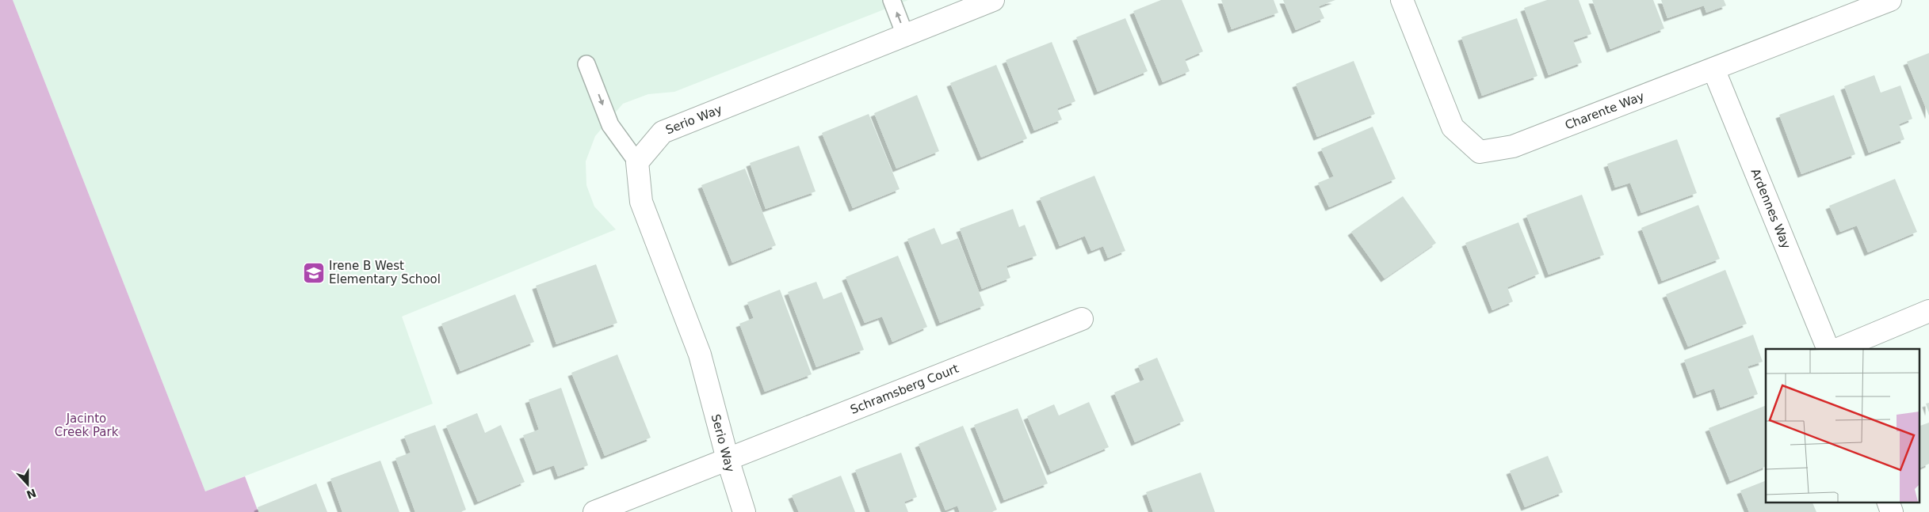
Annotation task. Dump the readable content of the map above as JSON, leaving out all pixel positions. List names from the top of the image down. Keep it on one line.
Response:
{"streets":{"street":["Charente Way","Serio Way","Ardennes Way","Schramsberg Court"]},"crossings":[["Charente Way","Ardennes Way"],["Serio Way","Schramsberg Court"]],"parks":["Jacinto Creek Park"],"places":{"school or university":["Irene B West Elementary School"]},"north":"bottom"}
